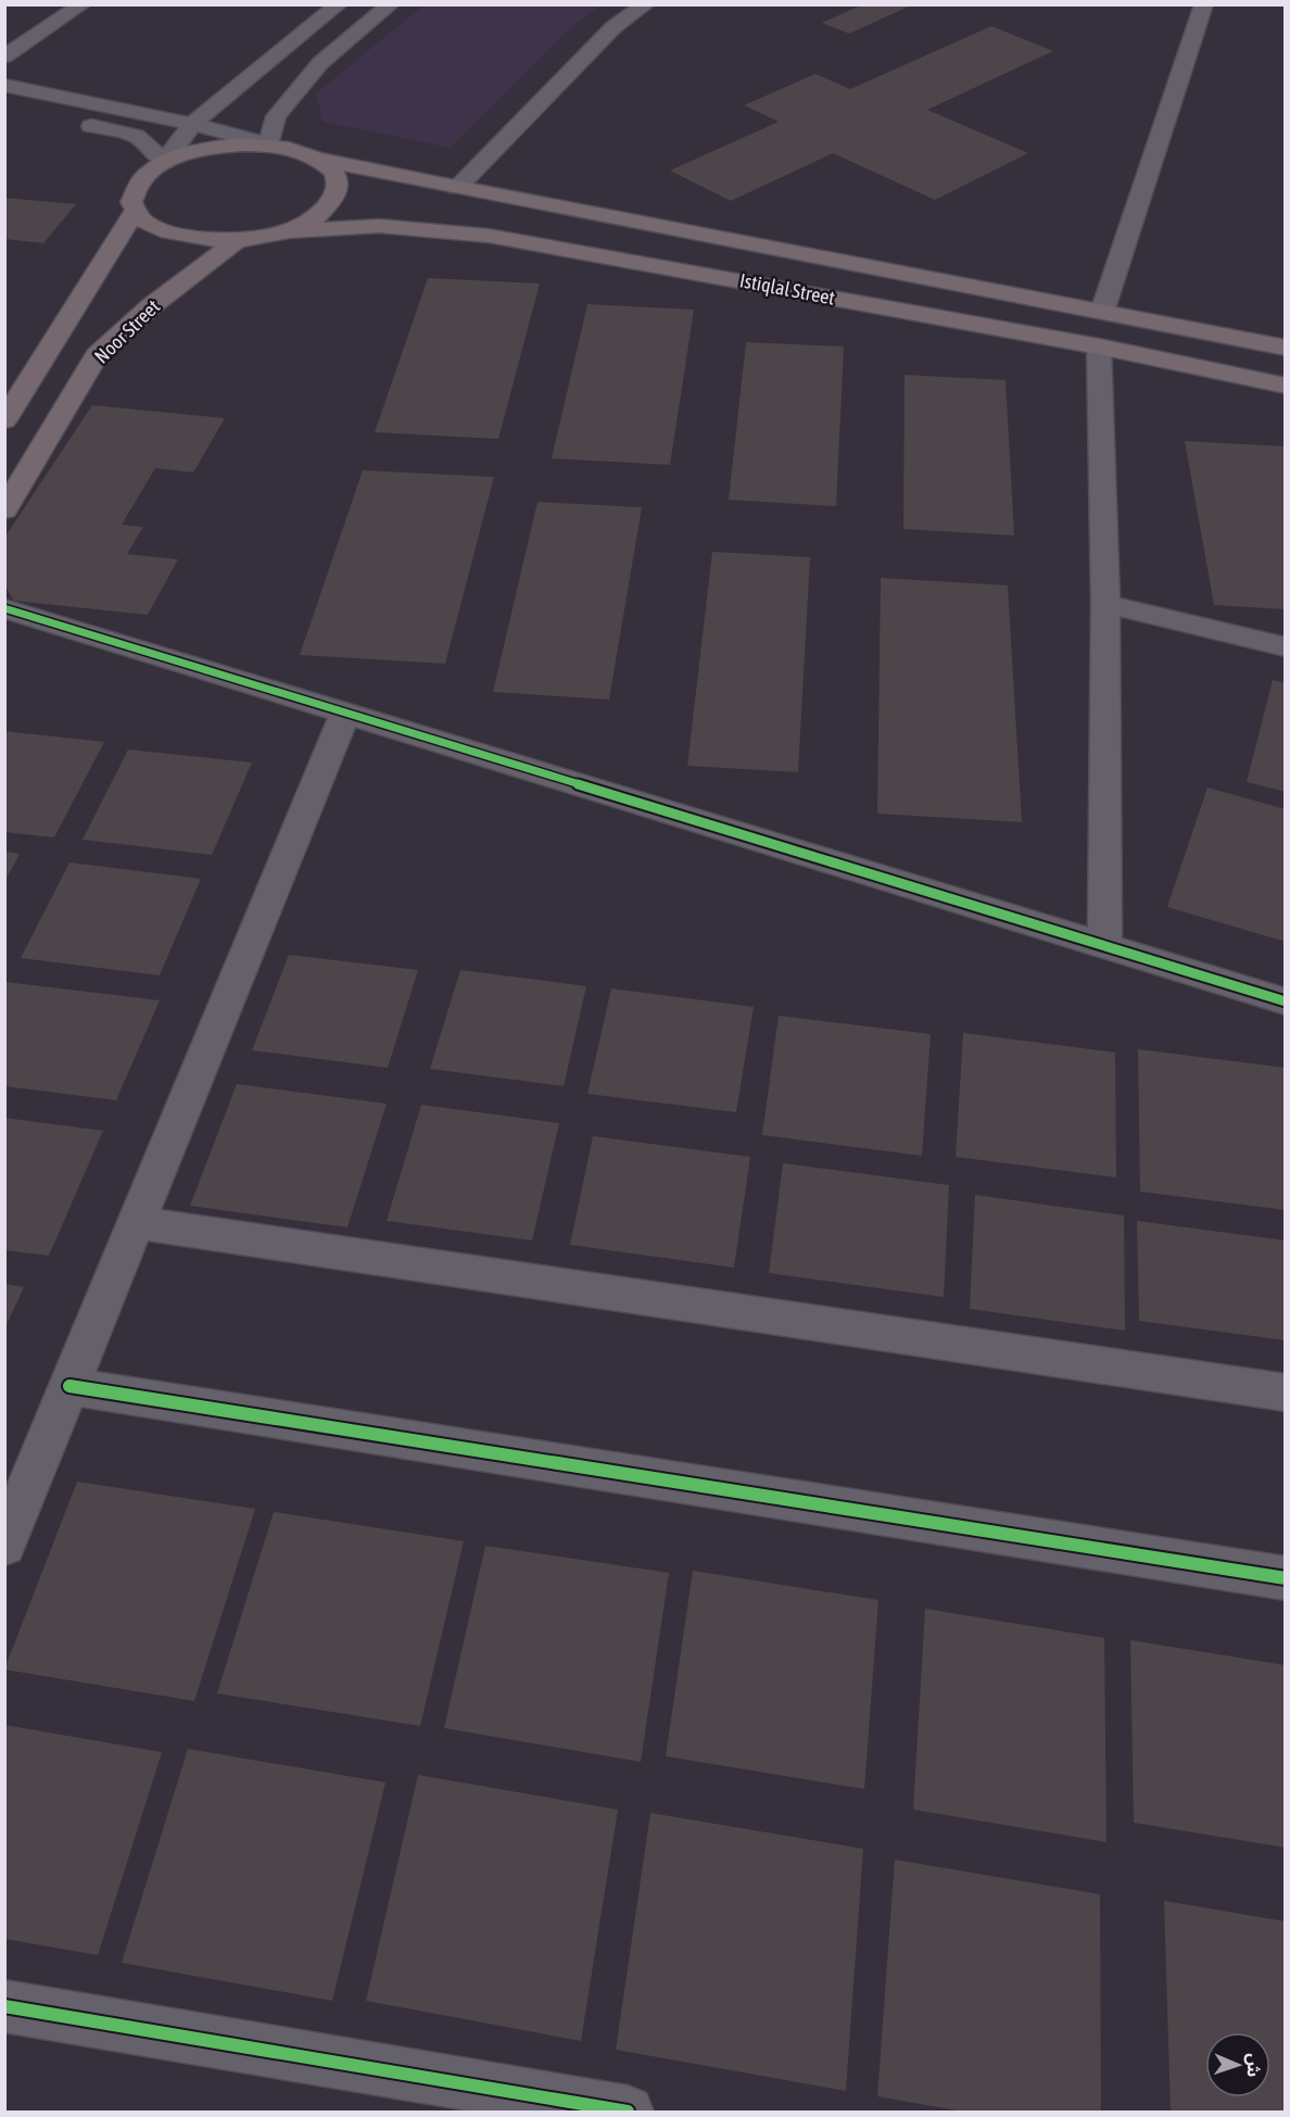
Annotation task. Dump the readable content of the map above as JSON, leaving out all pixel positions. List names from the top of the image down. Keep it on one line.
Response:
{"streets":{"main road":["Istiqlal Street","Noor Street"]},"north":"right"}
